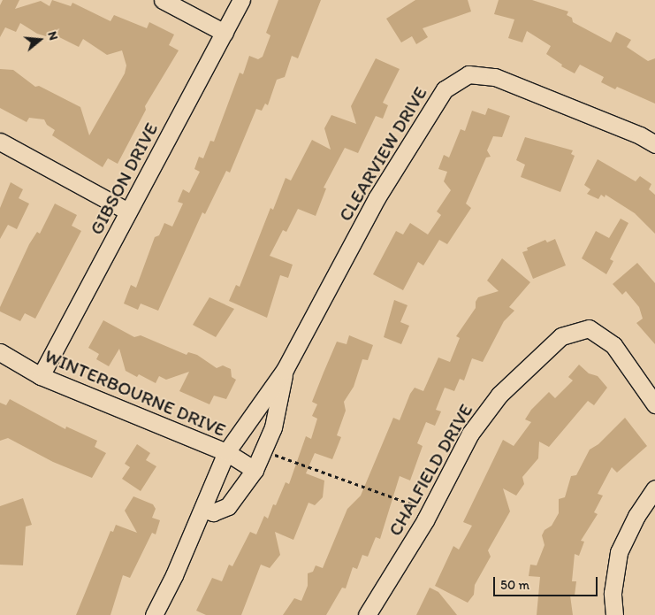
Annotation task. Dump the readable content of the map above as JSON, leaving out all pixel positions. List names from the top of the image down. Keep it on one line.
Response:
{"streets":{"street":["CLEARVIEW DRIVE","GIBSON DRIVE","WINTERBOURNE DRIVE","CHALFIELD DRIVE"]},"crossings":[["CLEARVIEW DRIVE","WINTERBOURNE DRIVE"],["GIBSON DRIVE","WINTERBOURNE DRIVE"]],"scale_bar":"50 m","north":"right"}
